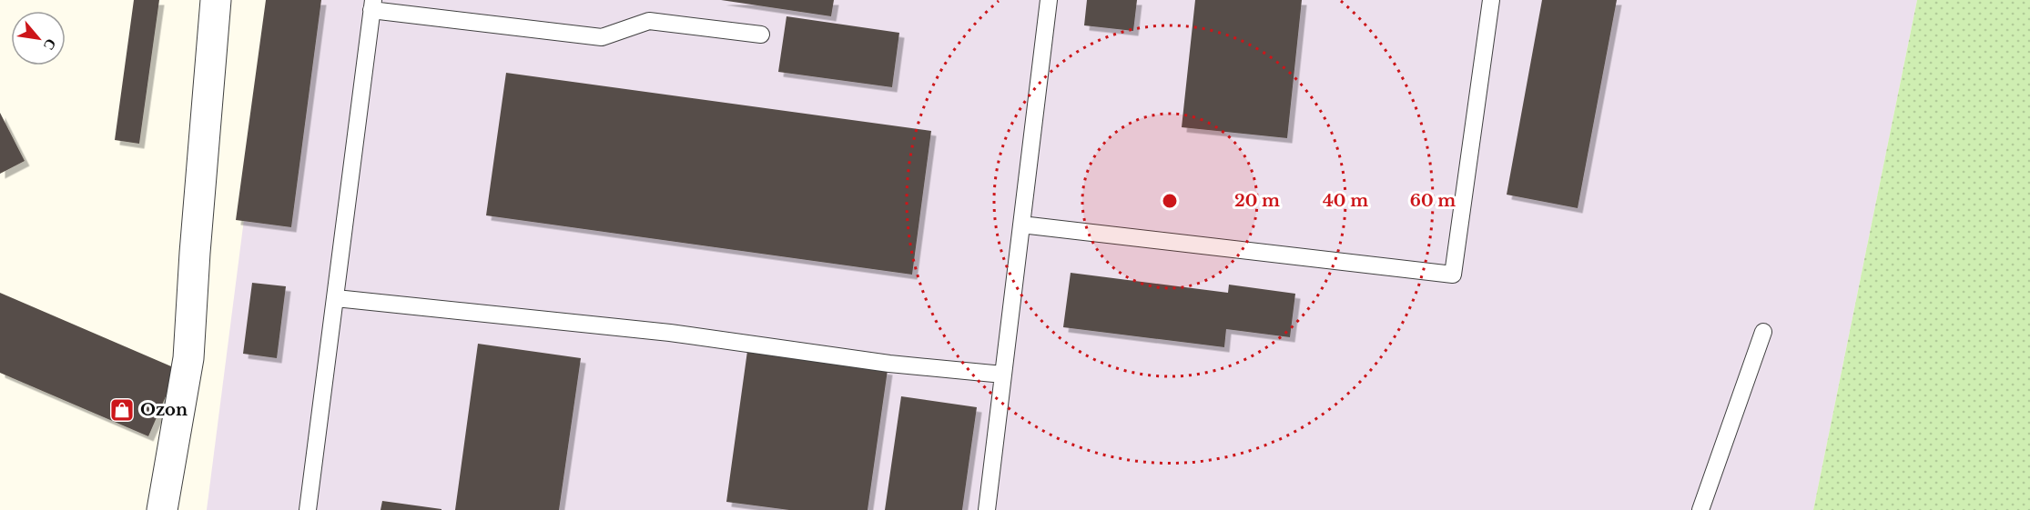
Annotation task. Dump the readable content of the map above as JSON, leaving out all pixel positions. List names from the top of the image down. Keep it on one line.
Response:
{"places":{"shop":["Ozon"]},"north":"bottom right","rings":["20 m","40 m","60 m"]}
